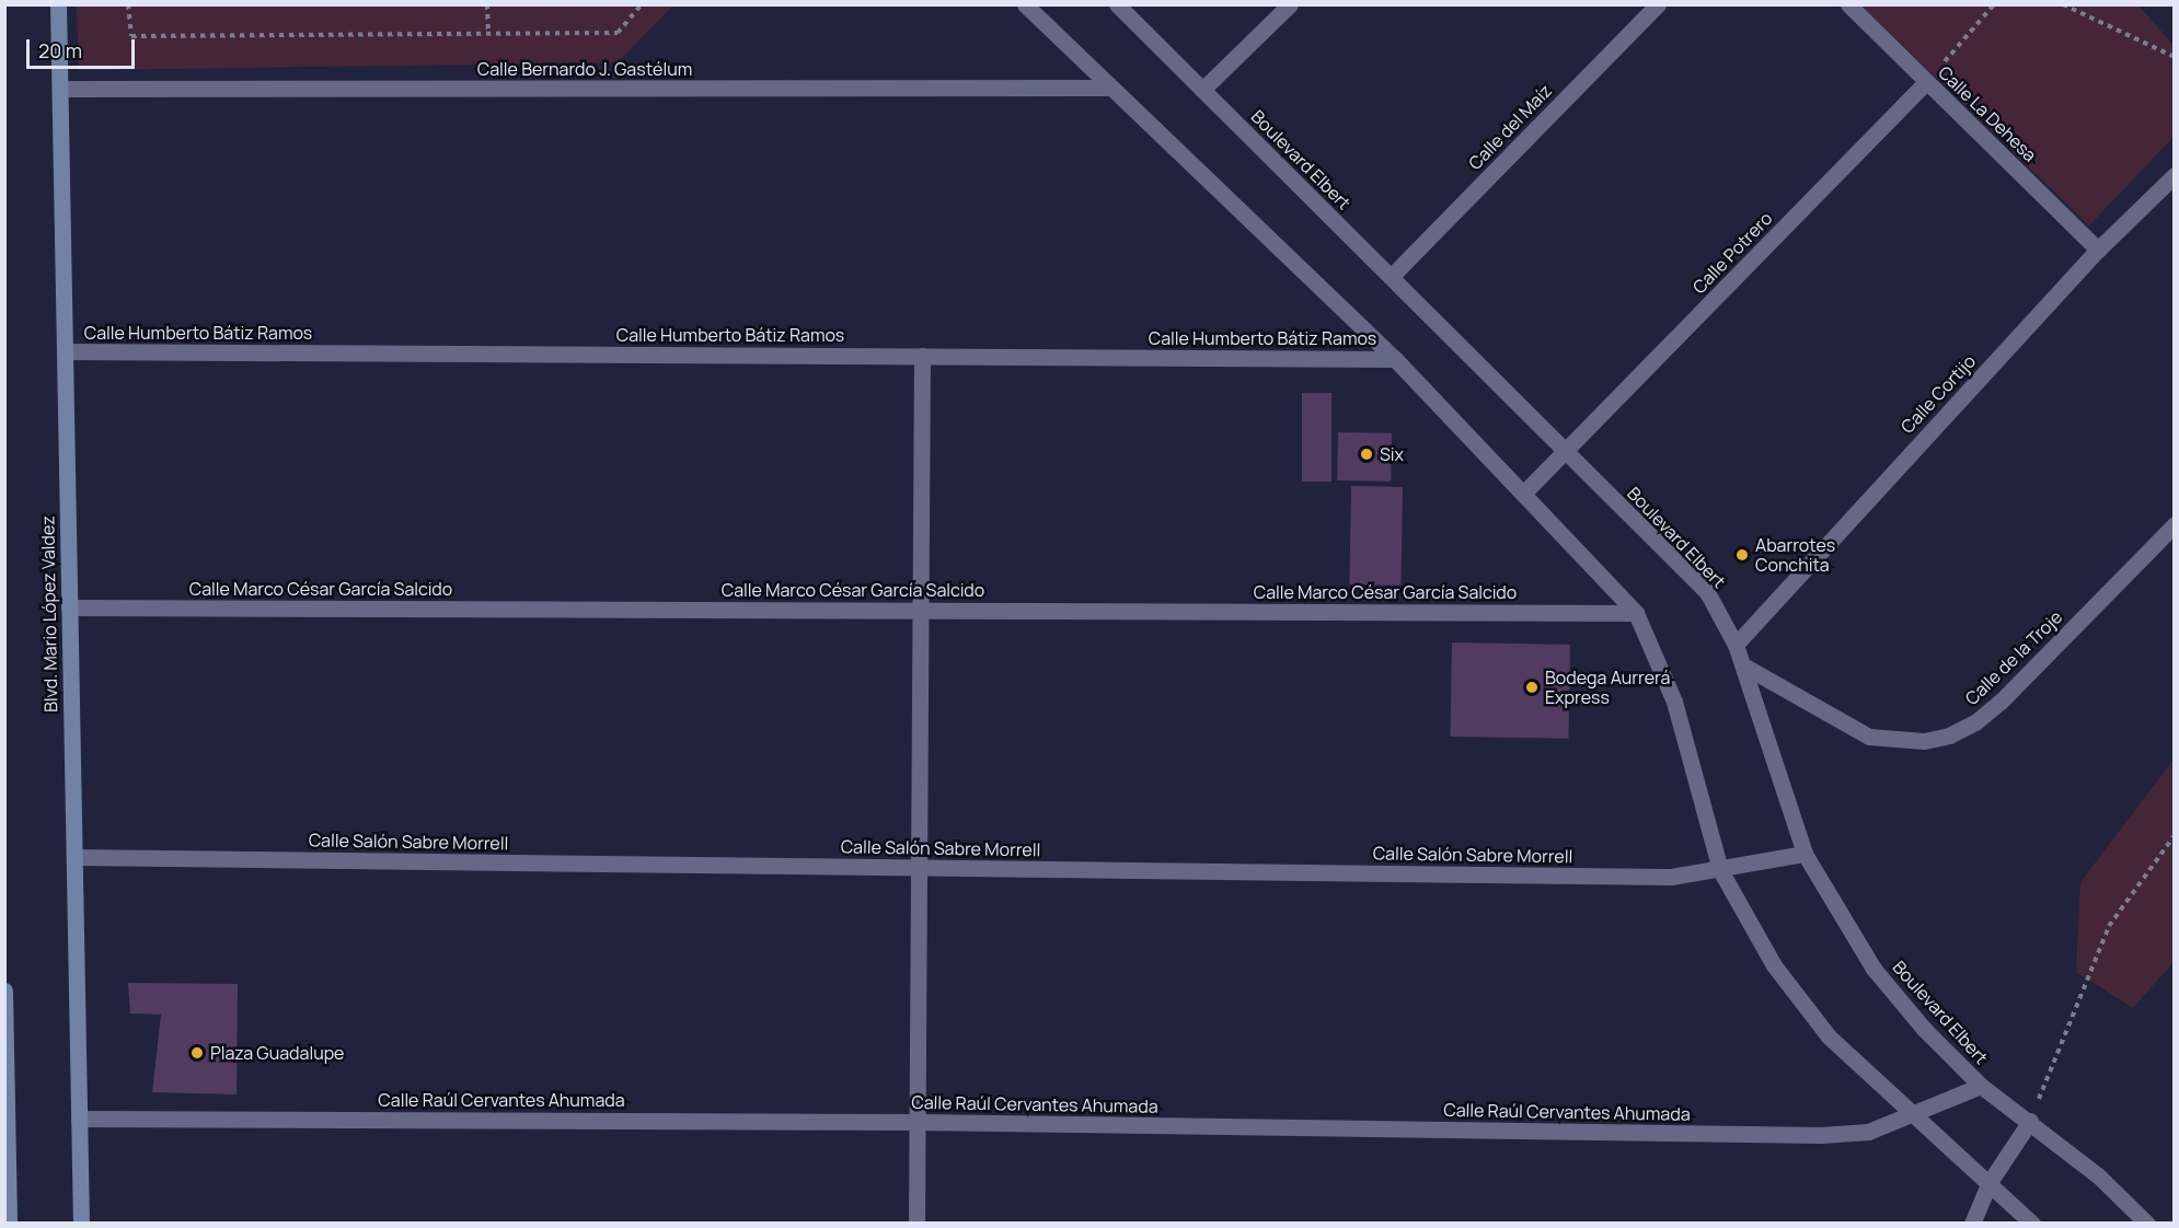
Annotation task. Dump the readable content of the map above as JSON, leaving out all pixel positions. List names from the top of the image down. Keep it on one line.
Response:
{"streets":{"main road":["Blvd. Mario López Valdez"],"street":["Calle Bernardo J. Gastélum","Calle La Dehesa","Calle del Maíz","Boulevard Elbert","Calle Potrero","Calle Humberto Bátiz Ramos","Calle Cortijo","Calle Marco César García Salcido","Calle de la Troje","Calle Salón Sabre Morrell","Calle Raúl Cervantes Ahumada"]},"crossings":[["Calle Bernardo J. Gastélum","Blvd. Mario López Valdez"],["Calle La Dehesa","Calle Potrero"],["Calle La Dehesa","Calle Cortijo"],["Calle del Maíz","Boulevard Elbert"],["Boulevard Elbert","Calle Potrero"],["Boulevard Elbert","Calle Cortijo"],["Boulevard Elbert","Calle de la Troje"],["Boulevard Elbert","Calle Salón Sabre Morrell"],["Boulevard Elbert","Calle Raúl Cervantes Ahumada"],["Calle Humberto Bátiz Ramos","Blvd. Mario López Valdez"],["Calle Marco César García Salcido","Blvd. Mario López Valdez"],["Blvd. Mario López Valdez","Calle Salón Sabre Morrell"],["Blvd. Mario López Valdez","Calle Raúl Cervantes Ahumada"]],"places":["Six","Abarrotes Conchita","Bodega Aurrerá Express","Plaza Guadalupe"],"scale_bar":"20 m"}
